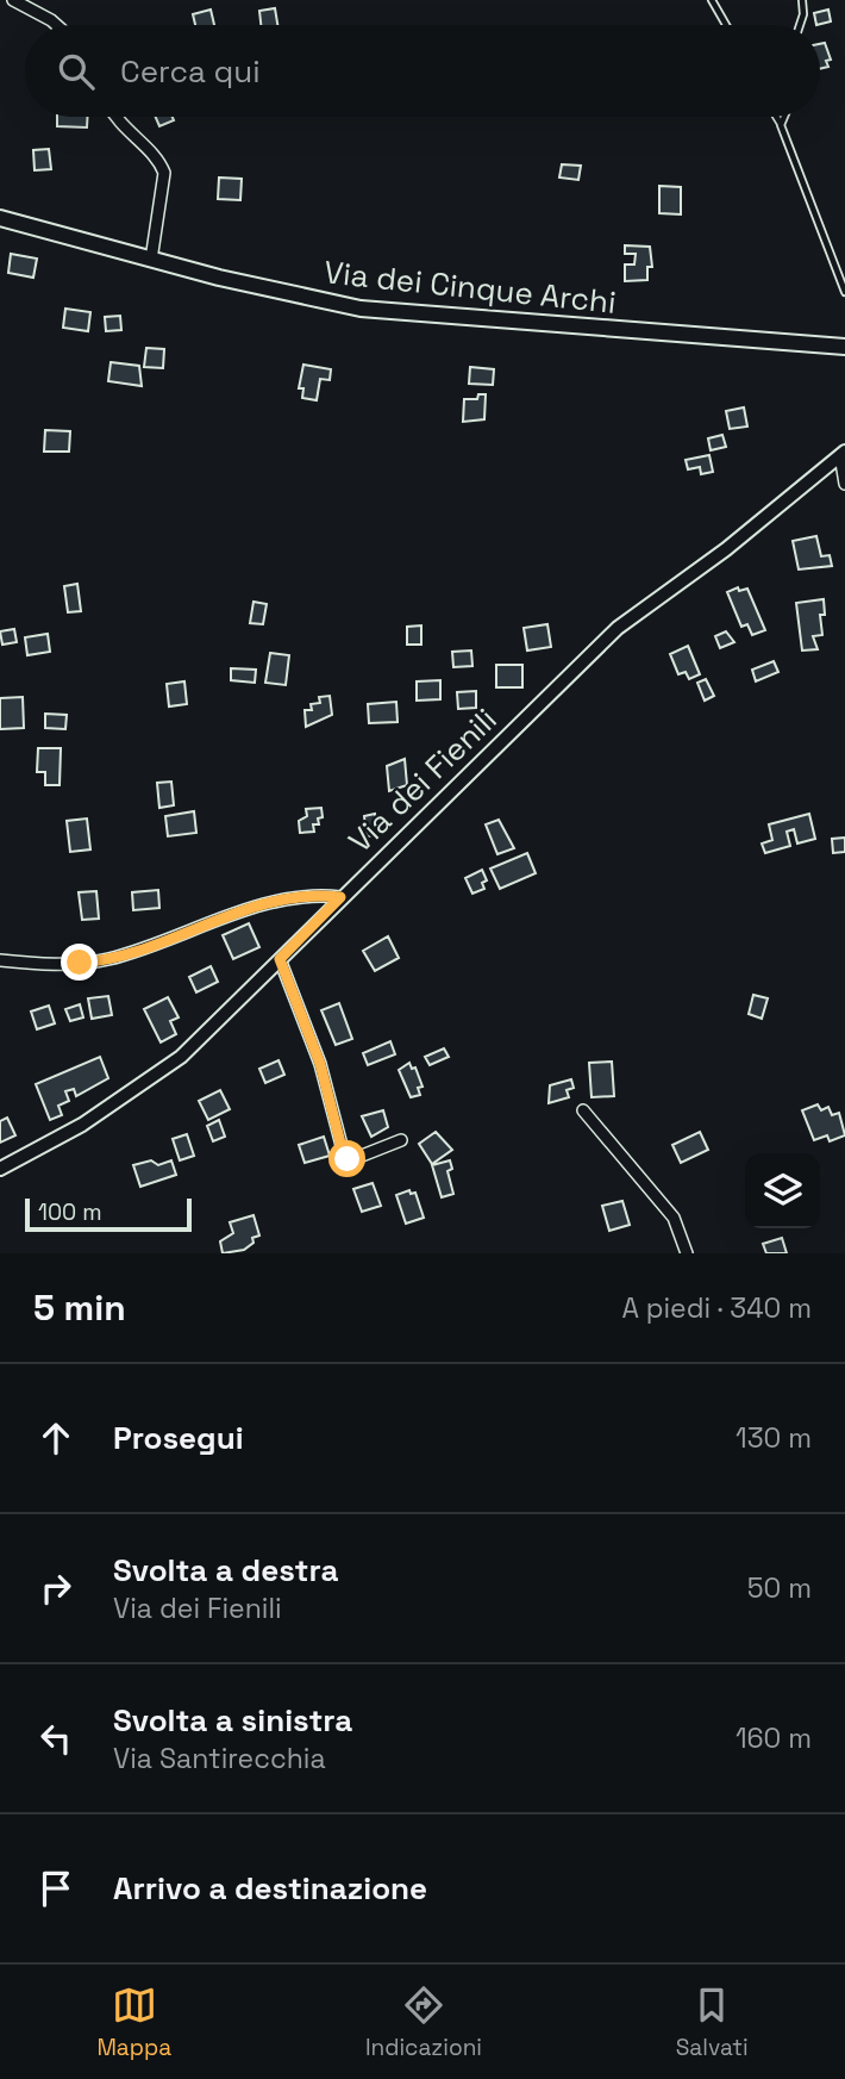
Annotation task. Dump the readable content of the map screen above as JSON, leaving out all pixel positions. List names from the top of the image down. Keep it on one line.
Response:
{"streets":{"main road":["Via dei Cinque Archi"],"street":["Via dei Fienili"]},"scale_bar":"100 m","page":{"search":"Cerca qui","scale":"100 m","heading":["5 min","A piedi · 340 m"],"list":[["Prosegui","130 m"],["Svolta a destra","Via dei Fienili","50 m"],["Svolta a sinistra","Via Santirecchia","160 m"],"Arrivo a destinazione"],"nav":["Mappa","Indicazioni","Salvati"]}}
